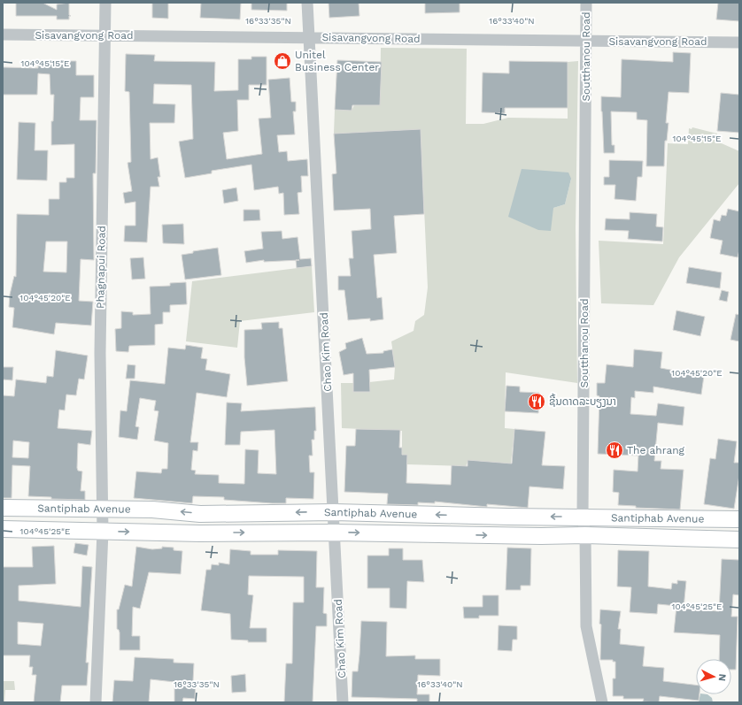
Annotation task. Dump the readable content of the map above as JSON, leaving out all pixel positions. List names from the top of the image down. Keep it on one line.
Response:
{"streets":{"street":["Sisavangvong Road","Soutthanou Road","Phagnapui Road","Chao Kim Road","Santiphab Avenue"]},"crossings":[["Sisavangvong Road","Soutthanou Road"],["Sisavangvong Road","Phagnapui Road"],["Sisavangvong Road","Chao Kim Road"],["Soutthanou Road","Santiphab Avenue"],["Phagnapui Road","Santiphab Avenue"],["Chao Kim Road","Santiphab Avenue"]],"places":{"shop":["Unitel Business Center"],"restaurant":["ຊີ້ນດາດລະບຽງນາ","The ahrang"]},"north":"right","coordinates":["16°33'35\"N","16°33'40\"N","104°45'15\"E","104°45'20\"E","104°45'25\"E"]}
